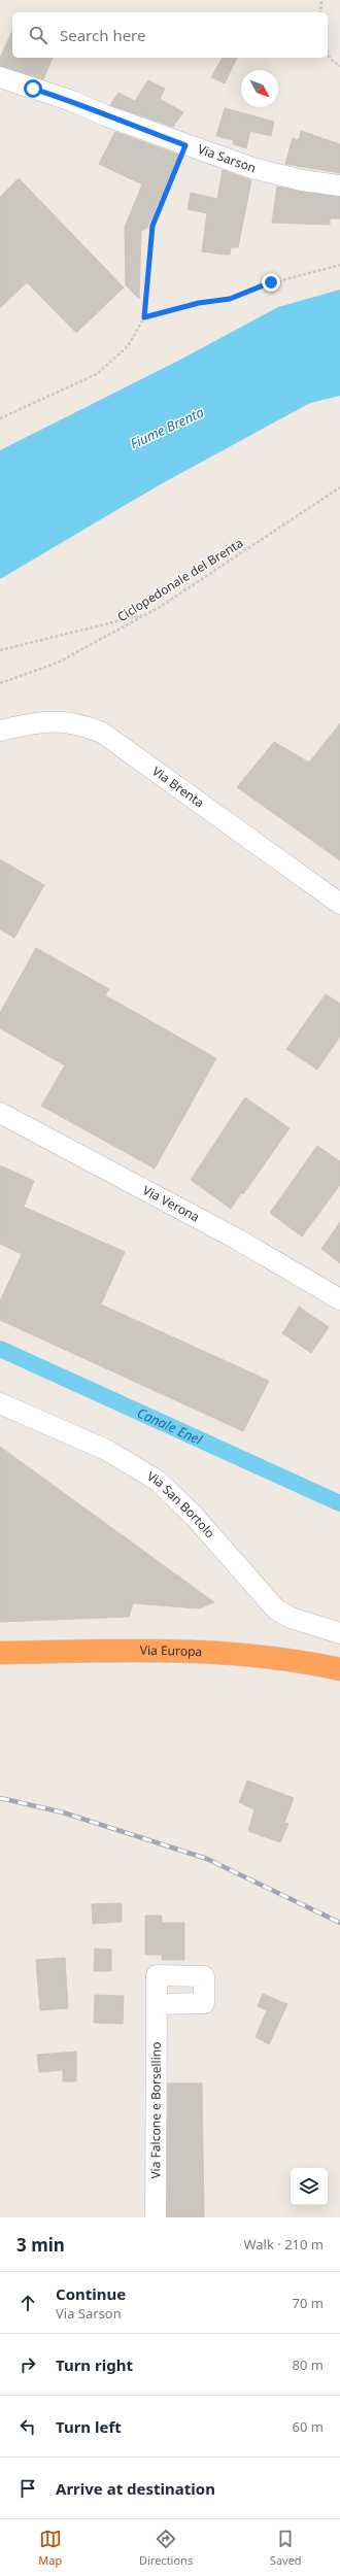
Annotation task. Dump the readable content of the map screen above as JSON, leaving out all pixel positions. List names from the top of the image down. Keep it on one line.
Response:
{"streets":{"highway":["Via Europa"],"street":["Via Sarson","Via Brenta","Via Verona","Via San Bortolo","Via Falcone e Borsellino"],"path":["Ciclopedonale del Brenta"]},"water":["Fiume Brenta","Canale Enel"],"north":"bottom right","page":{"search":"Search here","heading":["3 min","Walk · 210 m"],"list":[["Continue","Via Sarson","70 m"],["Turn right","80 m"],["Turn left","60 m"],"Arrive at destination"],"nav":["Map","Directions","Saved"]}}
